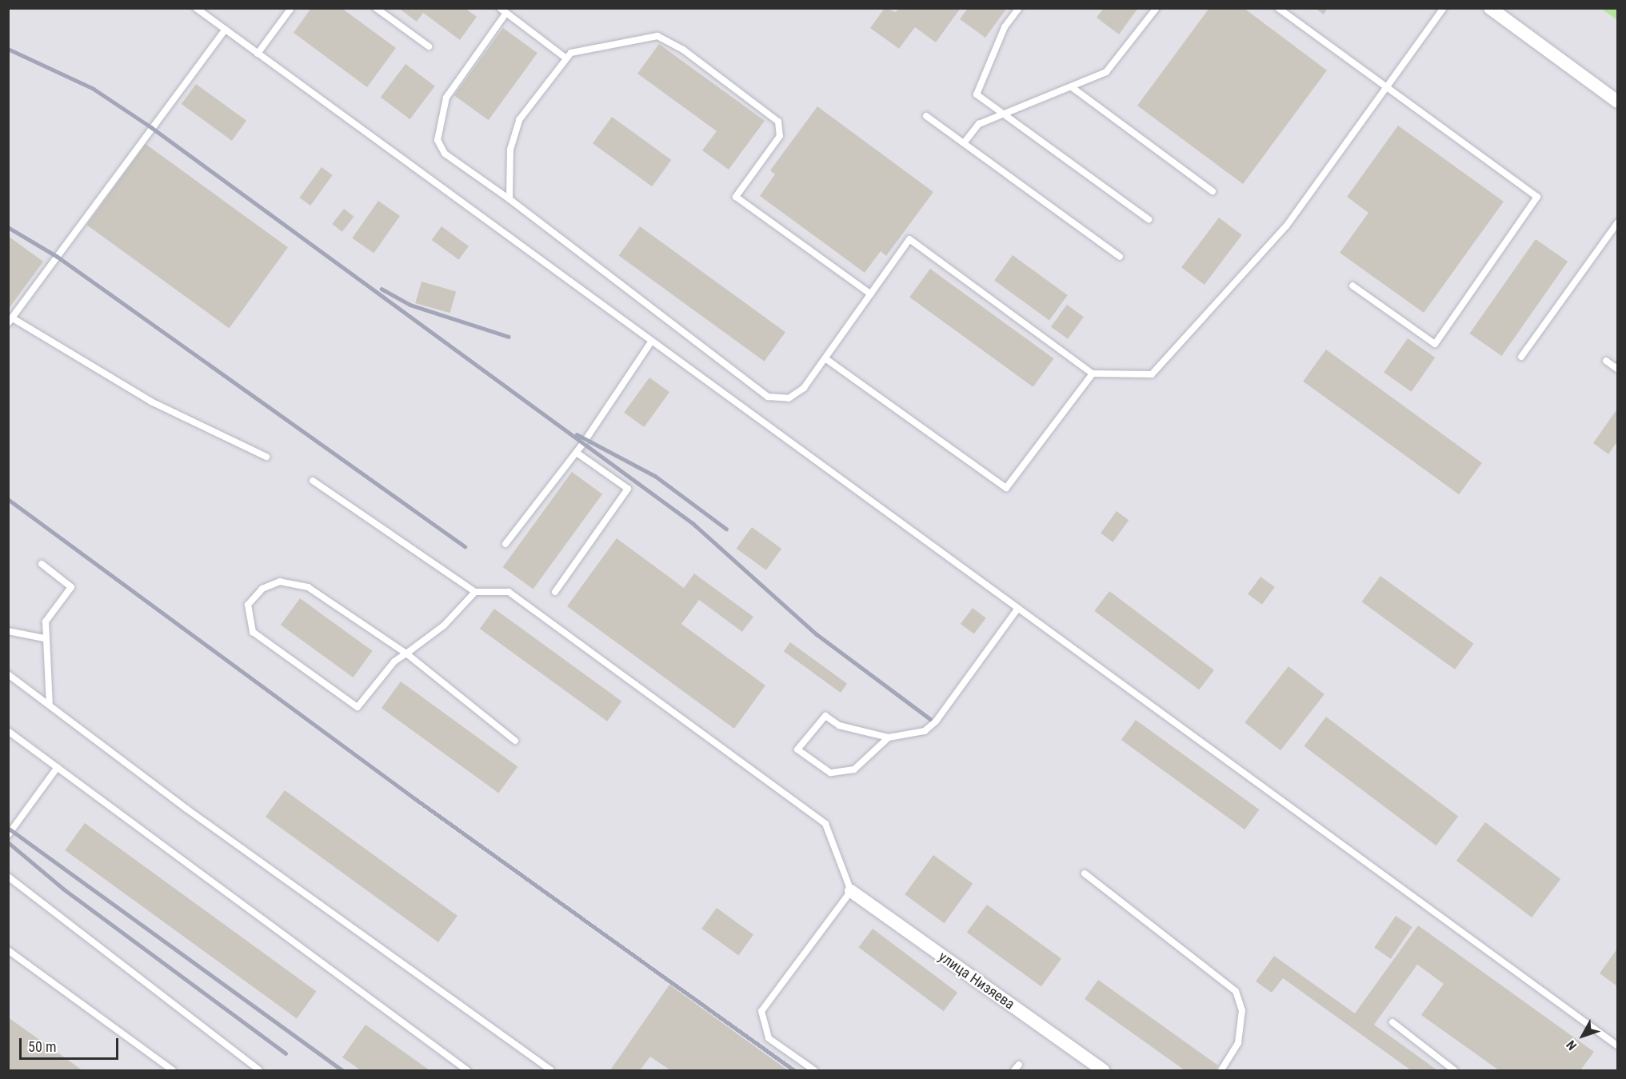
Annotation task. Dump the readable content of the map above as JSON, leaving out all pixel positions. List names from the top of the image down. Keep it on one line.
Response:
{"streets":{"street":["улица Низяева"]},"scale_bar":"50 m","north":"bottom left"}
